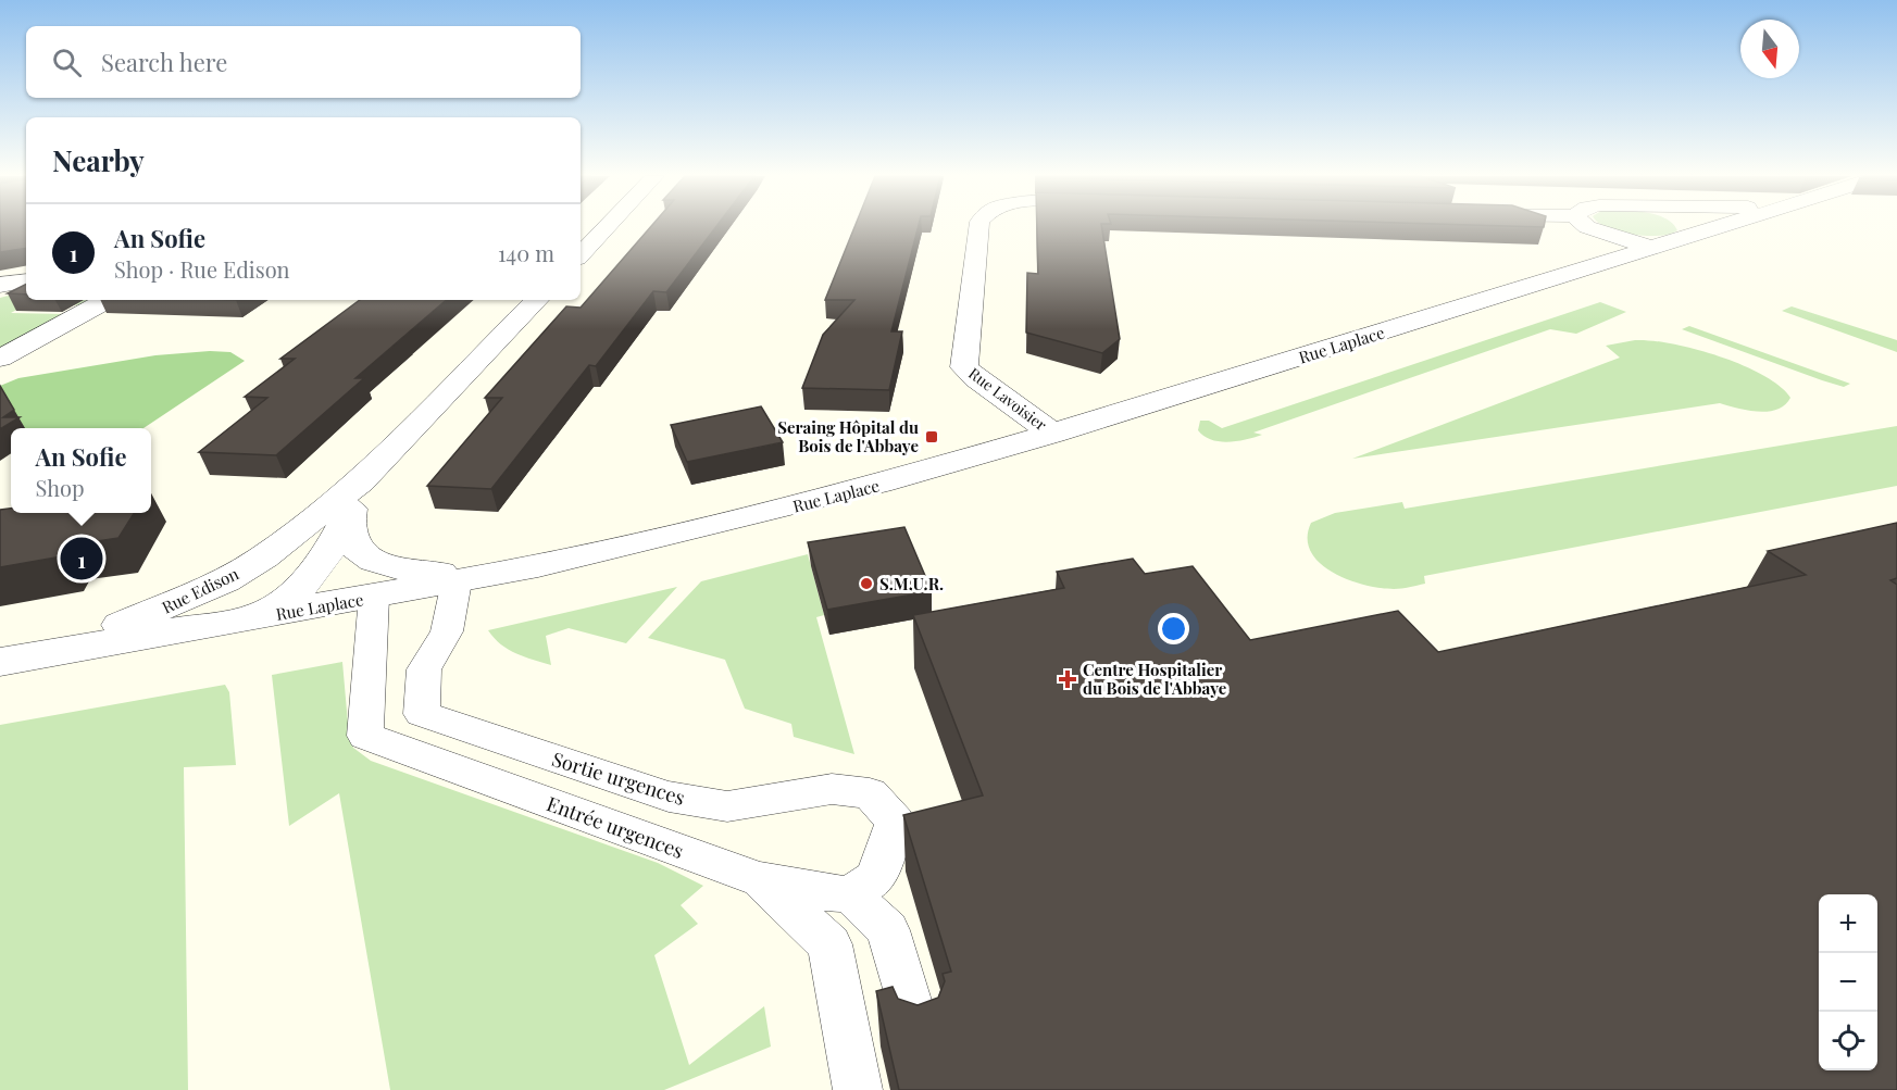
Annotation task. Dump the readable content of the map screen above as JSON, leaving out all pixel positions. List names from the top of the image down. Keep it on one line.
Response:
{"streets":{"street":["Rue Laplace","Rue Lavoisier","Rue Edison"],"lane":["Sortie urgences","Entrée urgences"]},"crossings":[["Rue Laplace","Rue Lavoisier"],["Rue Laplace","Rue Edison"],["Rue Laplace","Sortie urgences"],["Rue Laplace","Entrée urgences"],["Sortie urgences","Entrée urgences"]],"places":{"transit":["Seraing Hôpital du Bois de l'Abbaye"],"other":["S.M.U.R."],"health":["Centre Hospitalier du Bois de l'Abbaye"]},"north":"bottom","page":{"search":"Search here","heading":"Nearby","list":[{"mark":"1","name":"An Sofie","note":"Shop · Rue Edison","value":"140 m"}],"popup":["An Sofie","Shop"],"pins":"1","map_buttons":["+","−"]}}
